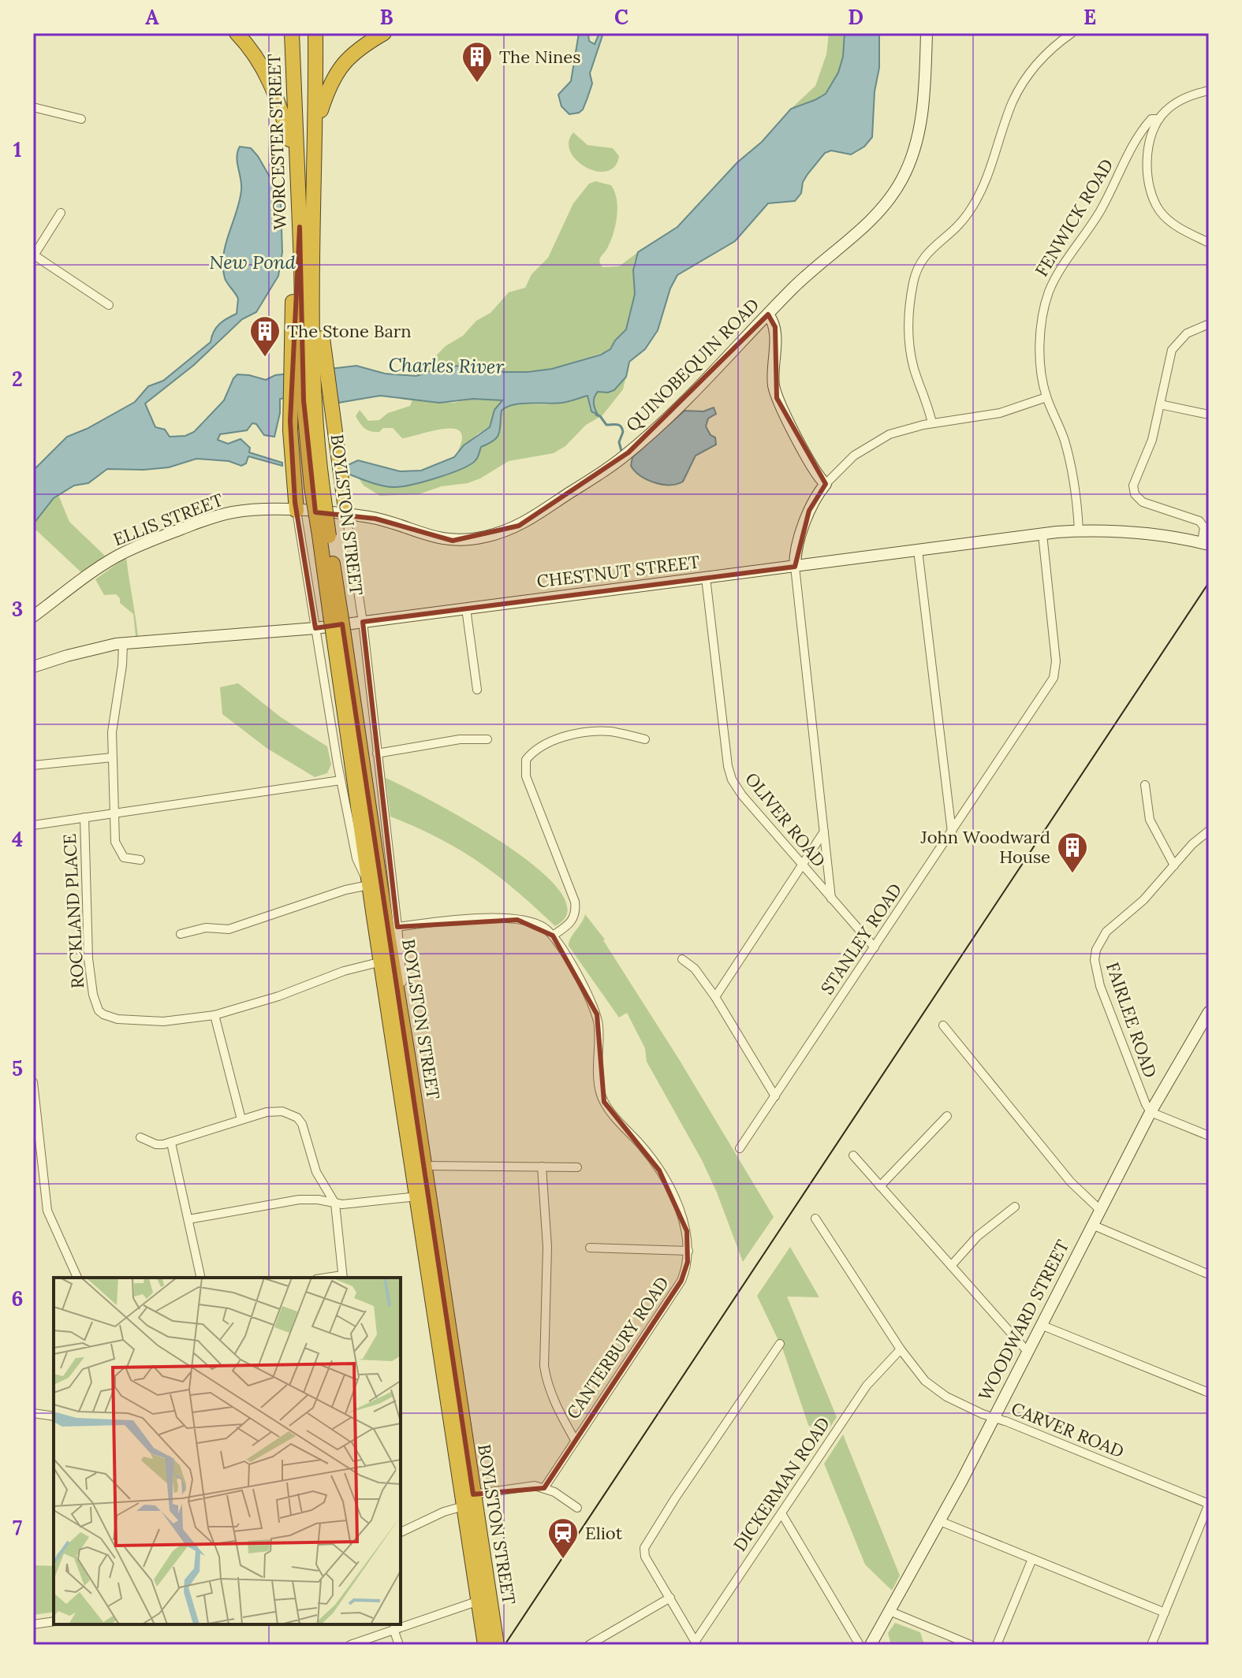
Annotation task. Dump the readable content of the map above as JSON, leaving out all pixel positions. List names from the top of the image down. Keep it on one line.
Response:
{"streets":{"highway":["WORCESTER STREET","BOYLSTON STREET"],"main road":["QUINOBEQUIN ROAD","ELLIS STREET","CHESTNUT STREET","WOODWARD STREET"],"street":["FENWICK ROAD","OLIVER ROAD","ROCKLAND PLACE","STANLEY ROAD","FAIRLEE ROAD","CANTERBURY ROAD","CARVER ROAD","DICKERMAN ROAD"]},"crossings":[["WORCESTER STREET","BOYLSTON STREET"],["FENWICK ROAD","CHESTNUT STREET"],["QUINOBEQUIN ROAD","ELLIS STREET"],["BOYLSTON STREET","ROCKLAND PLACE"],["CHESTNUT STREET","OLIVER ROAD"],["CHESTNUT STREET","STANLEY ROAD"],["OLIVER ROAD","STANLEY ROAD"],["FAIRLEE ROAD","WOODWARD STREET"],["WOODWARD STREET","CARVER ROAD"],["CARVER ROAD","DICKERMAN ROAD"]],"water":["New Pond","Charles River"],"places":{"building":["The Nines","The Stone Barn","John Woodward House"],"station":["Eliot"]},"grid":{"columns":["A","B","C","D","E"],"rows":["1","2","3","4","5","6","7"]}}
